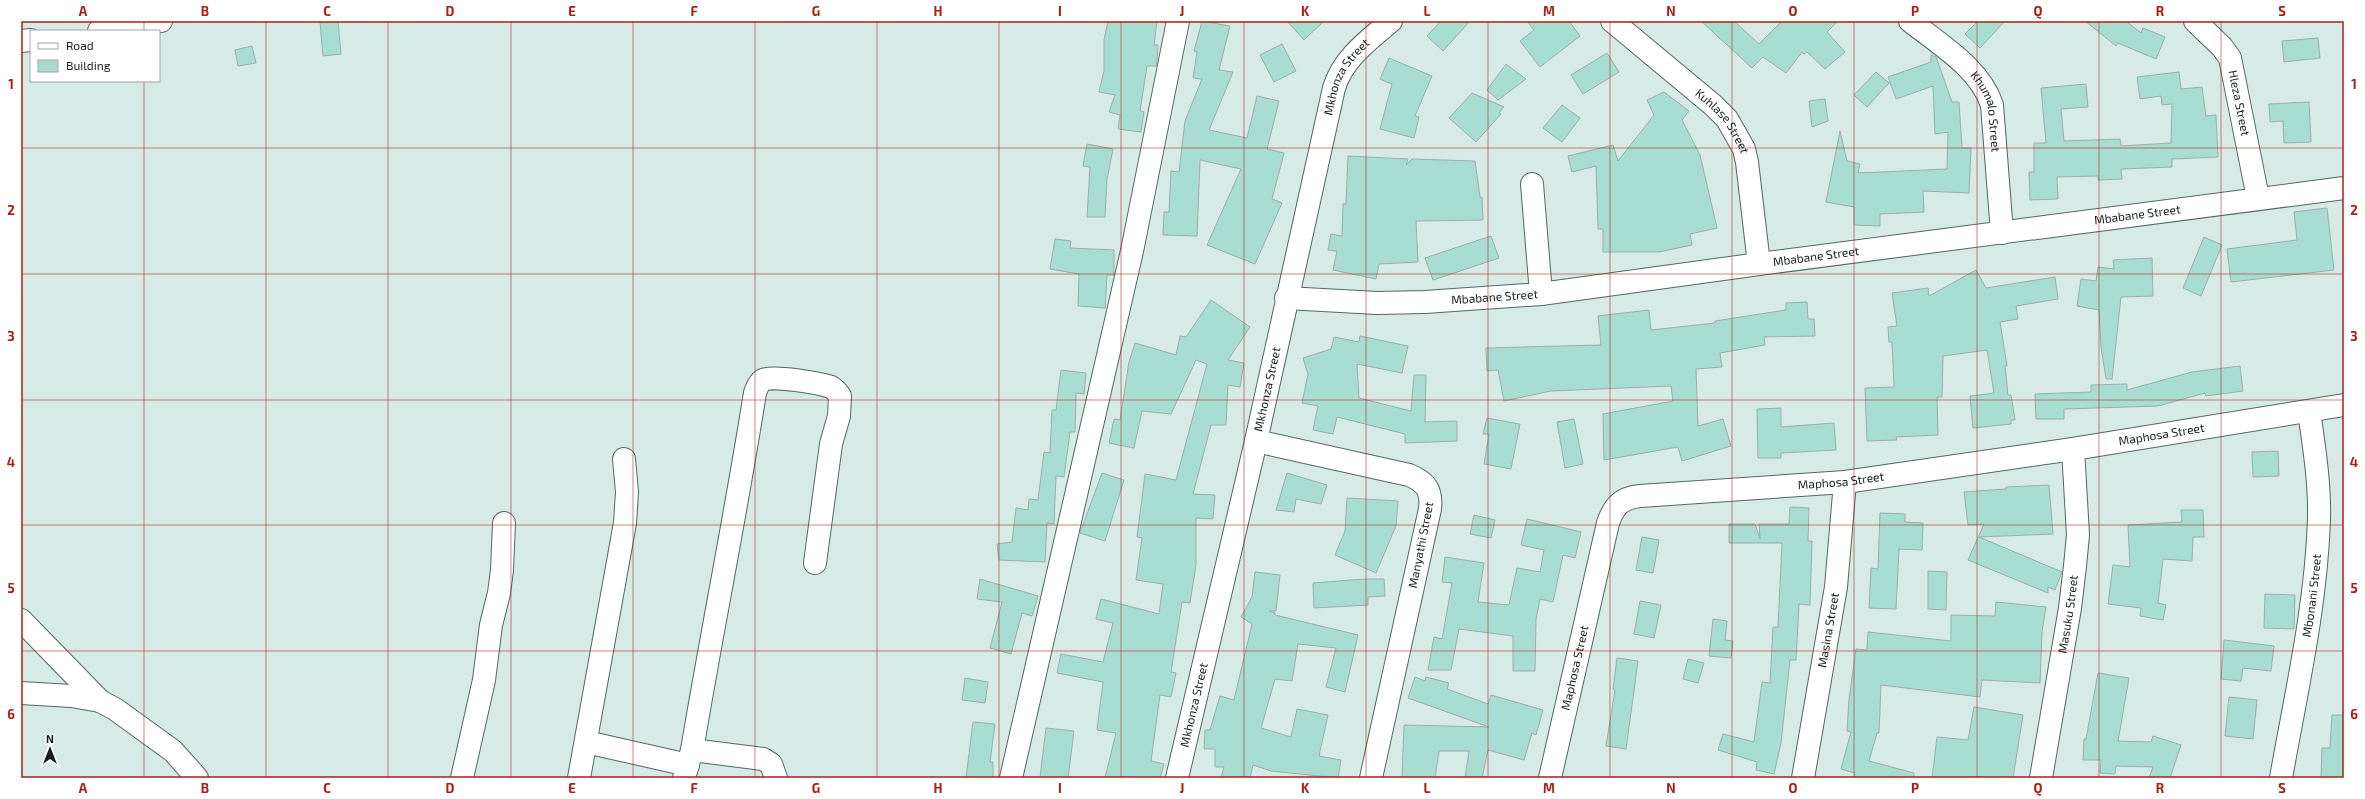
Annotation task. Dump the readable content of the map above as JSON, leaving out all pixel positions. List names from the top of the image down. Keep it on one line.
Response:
{"streets":{"street":["Mkhonza Street","Hleza Street","Khumalo Street","Kuhlase Street","Mbabane Street","Maphosa Street","Manyathi Street","Mbonani Street","Masuku Street","Masina Street"]},"crossings":[["Mkhonza Street","Mbabane Street"],["Mkhonza Street","Manyathi Street"],["Hleza Street","Mbabane Street"],["Khumalo Street","Mbabane Street"],["Kuhlase Street","Mbabane Street"],["Maphosa Street","Mbonani Street"],["Maphosa Street","Masuku Street"],["Maphosa Street","Masina Street"]],"legend":["Road","Building"],"north":"top","grid":{"columns":["A","B","C","D","E","F","G","H","I","J","K","L","M","N","O","P","Q","R","S"],"rows":["1","2","3","4","5","6"]}}
